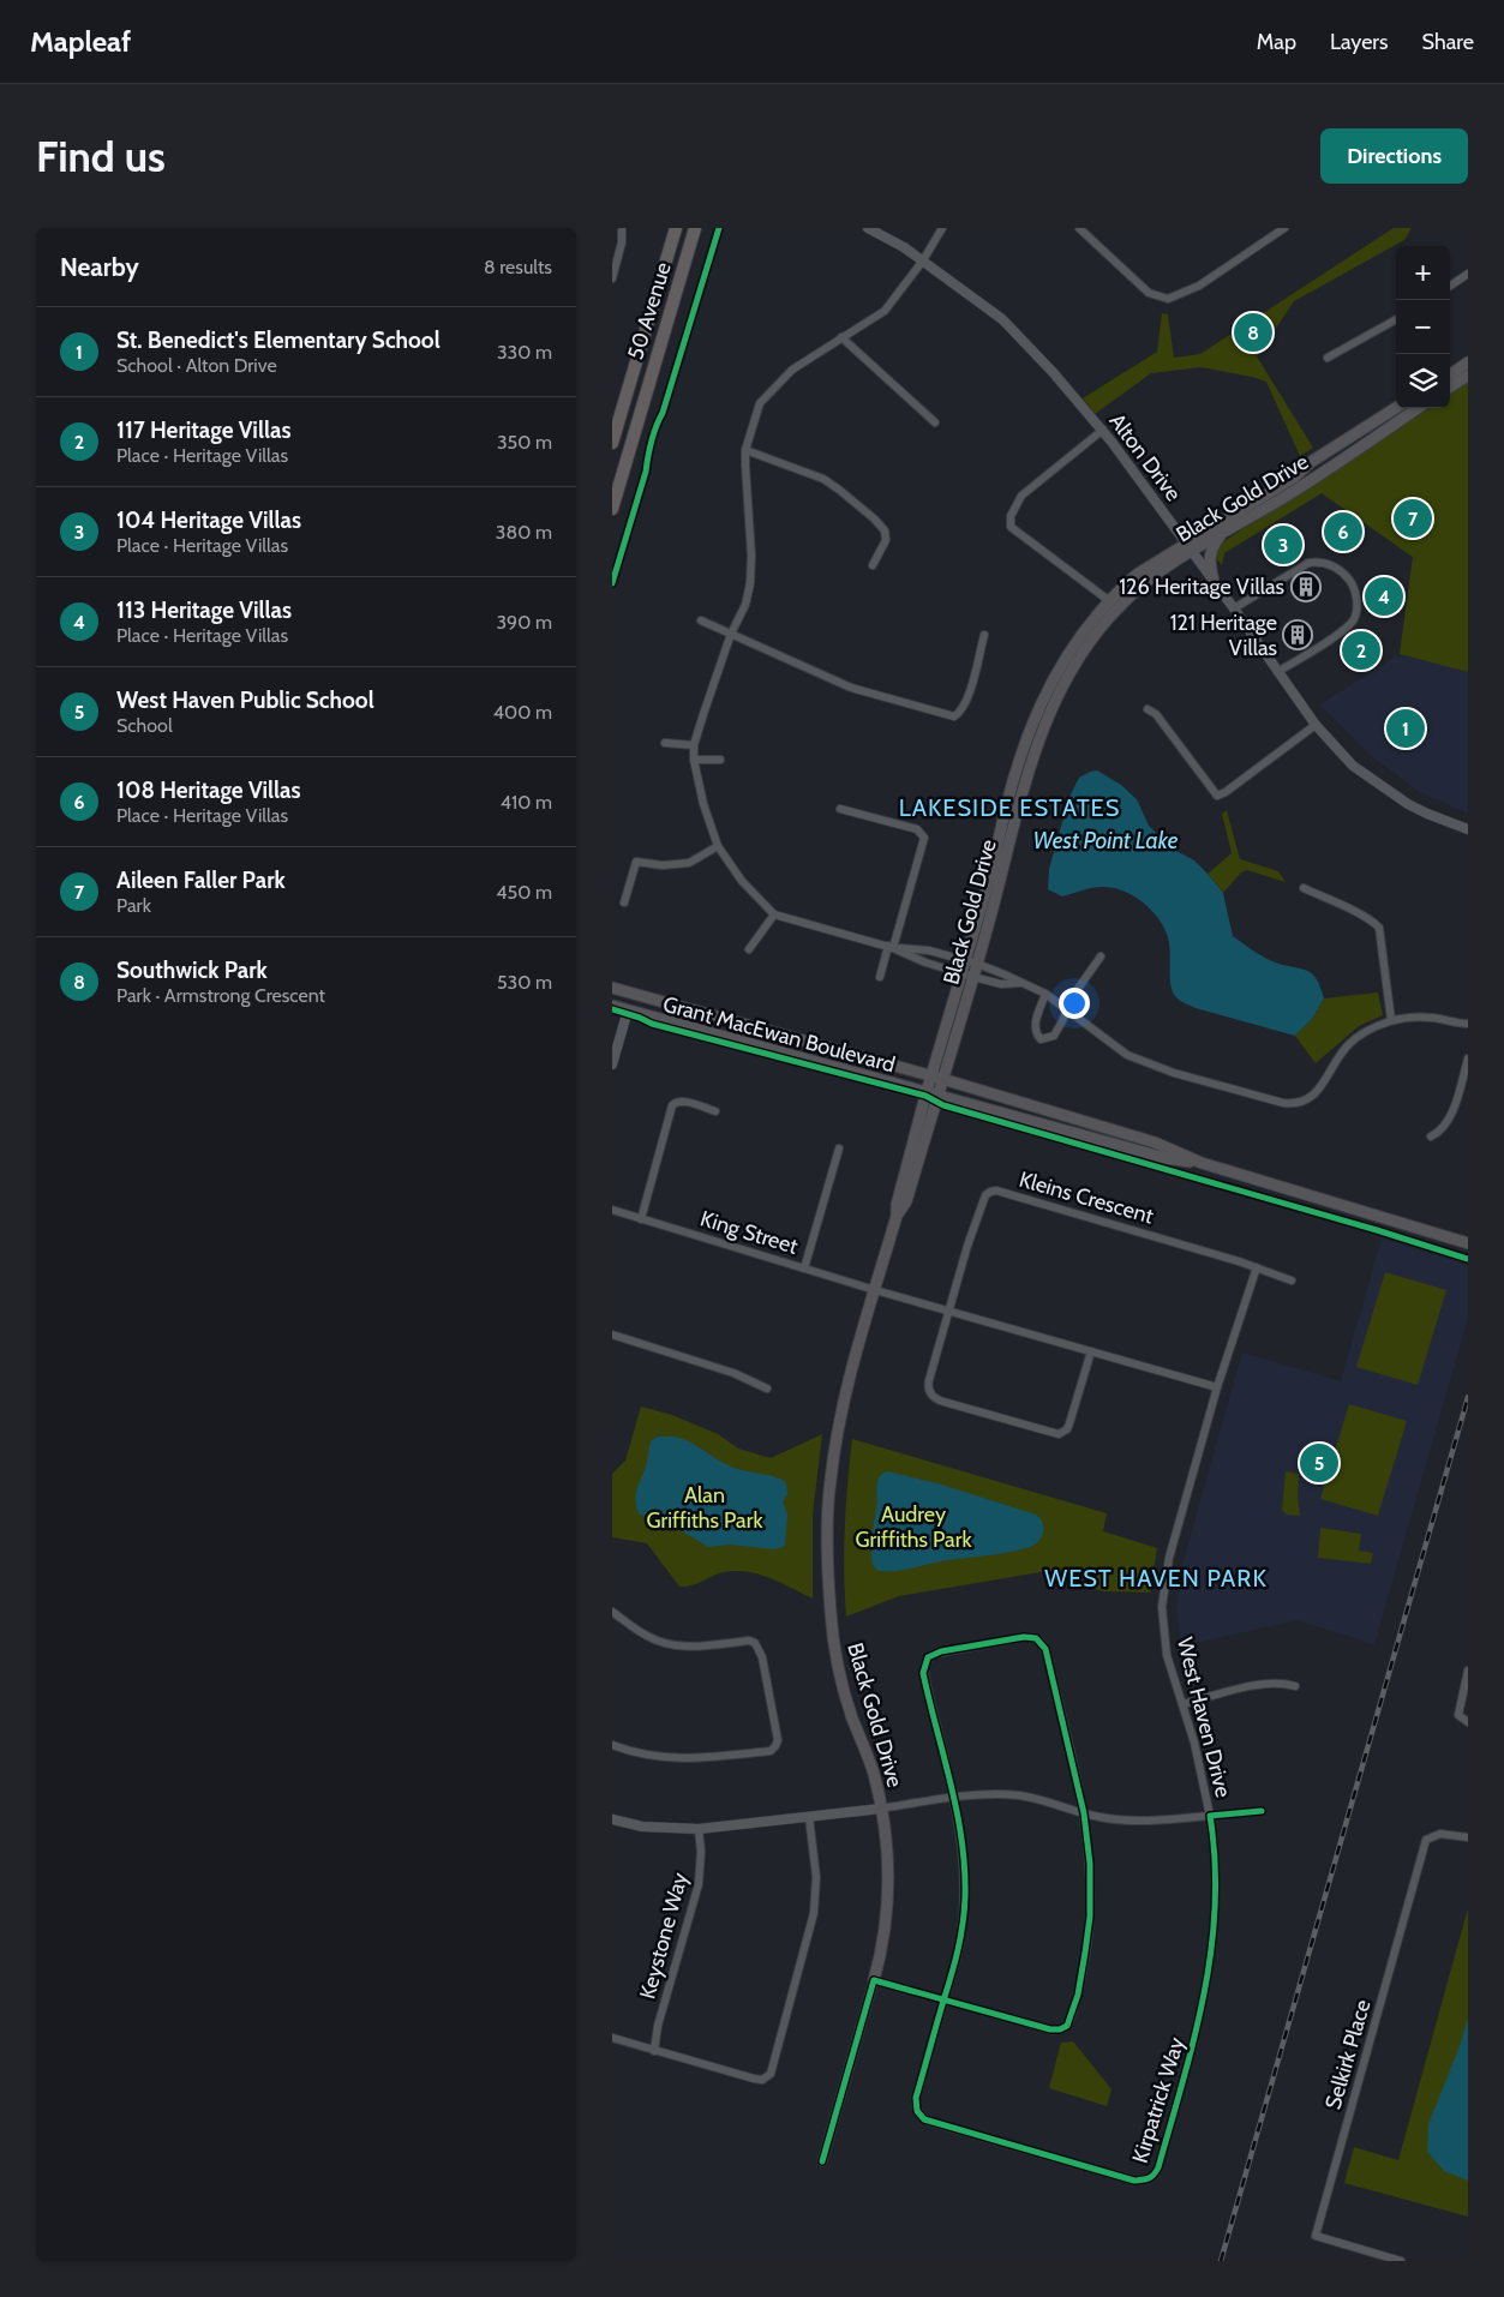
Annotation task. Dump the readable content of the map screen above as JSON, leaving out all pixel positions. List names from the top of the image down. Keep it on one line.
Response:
{"streets":{"main road":["50 Avenue","Black Gold Drive","Grant MacEwan Boulevard"],"street":["Alton Drive","Kleins Crescent","King Street","West Haven Drive","Keystone Way","Selkirk Place","Kirpatrick Way"]},"crossings":[["Alton Drive","Black Gold Drive"],["Black Gold Drive","Grant MacEwan Boulevard"],["Black Gold Drive","King Street"],["Black Gold Drive","West Haven Drive"],["West Haven Drive","Keystone Way"],["West Haven Drive","Kirpatrick Way"]],"districts":["LAKESIDE ESTATES","WEST HAVEN PARK"],"water":["West Point Lake"],"parks":["Alan Griffiths Park","Audrey Griffiths Park"],"places":{"building":["126 Heritage Villas","121 Heritage Villas"]},"page":{"header":"Mapleaf","nav":["Map","Layers","Share"],"buttons":"Directions","title":"Find us","heading":["Nearby","8 results"],"map_buttons":["+","−"],"list":[{"mark":"1","name":"St. Benedict's Elementary School","note":"School · Alton Drive","value":"330 m"},{"mark":"2","name":"117 Heritage Villas","note":"Place · Heritage Villas","value":"350 m"},{"mark":"3","name":"104 Heritage Villas","note":"Place · Heritage Villas","value":"380 m"},{"mark":"4","name":"113 Heritage Villas","note":"Place · Heritage Villas","value":"390 m"},{"mark":"5","name":"West Haven Public School","note":"School","value":"400 m"},{"mark":"6","name":"108 Heritage Villas","note":"Place · Heritage Villas","value":"410 m"},{"mark":"7","name":"Aileen Faller Park","note":"Park","value":"450 m"},{"mark":"8","name":"Southwick Park","note":"Park · Armstrong Crescent","value":"530 m"}],"pins":["8","7","6","3","4","2","1","5"]}}
